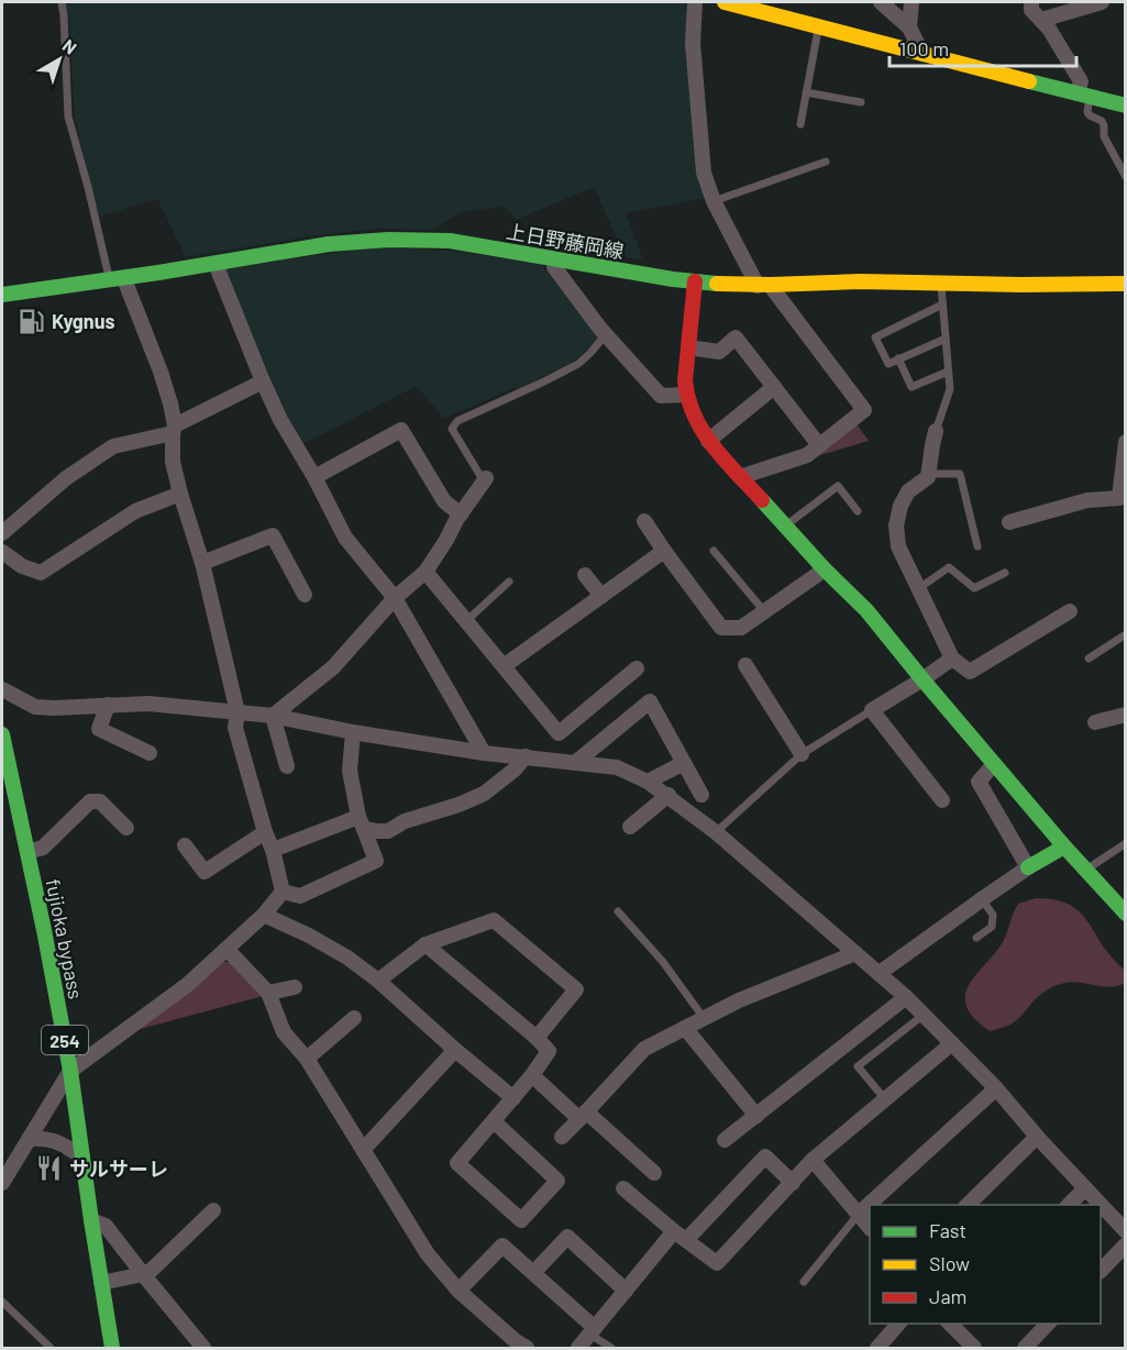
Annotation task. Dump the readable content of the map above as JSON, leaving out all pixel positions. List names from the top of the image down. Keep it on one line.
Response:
{"streets":{"main road":["上日野藤岡線","fujioka bypass","254"]},"places":{"fuel station":["Kygnus"],"restaurant":["サルサーレ"]},"legend":["Fast","Slow","Jam"],"scale_bar":"100 m","north":"top right"}
